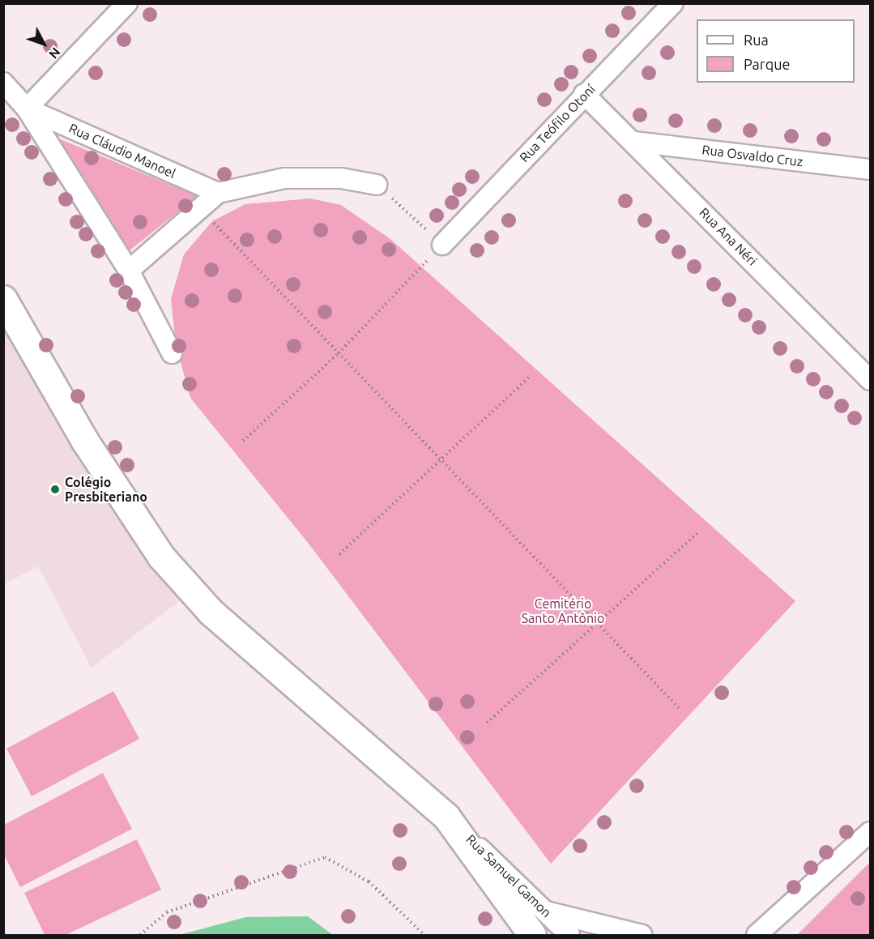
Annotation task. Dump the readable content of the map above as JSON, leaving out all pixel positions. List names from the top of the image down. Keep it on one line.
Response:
{"streets":{"street":["Rua Teófilo Otoní","Rua Cláudio Manoel","Rua Osvaldo Cruz","Rua Ana Néri","Rua Samuel Gamon"]},"crossings":[["Rua Teófilo Otoní","Rua Ana Néri"],["Rua Osvaldo Cruz","Rua Ana Néri"]],"parks":["Cemitério Santo Antônio"],"places":["Colégio Presbiteriano"],"legend":["Rua","Parque"],"north":"bottom right"}
